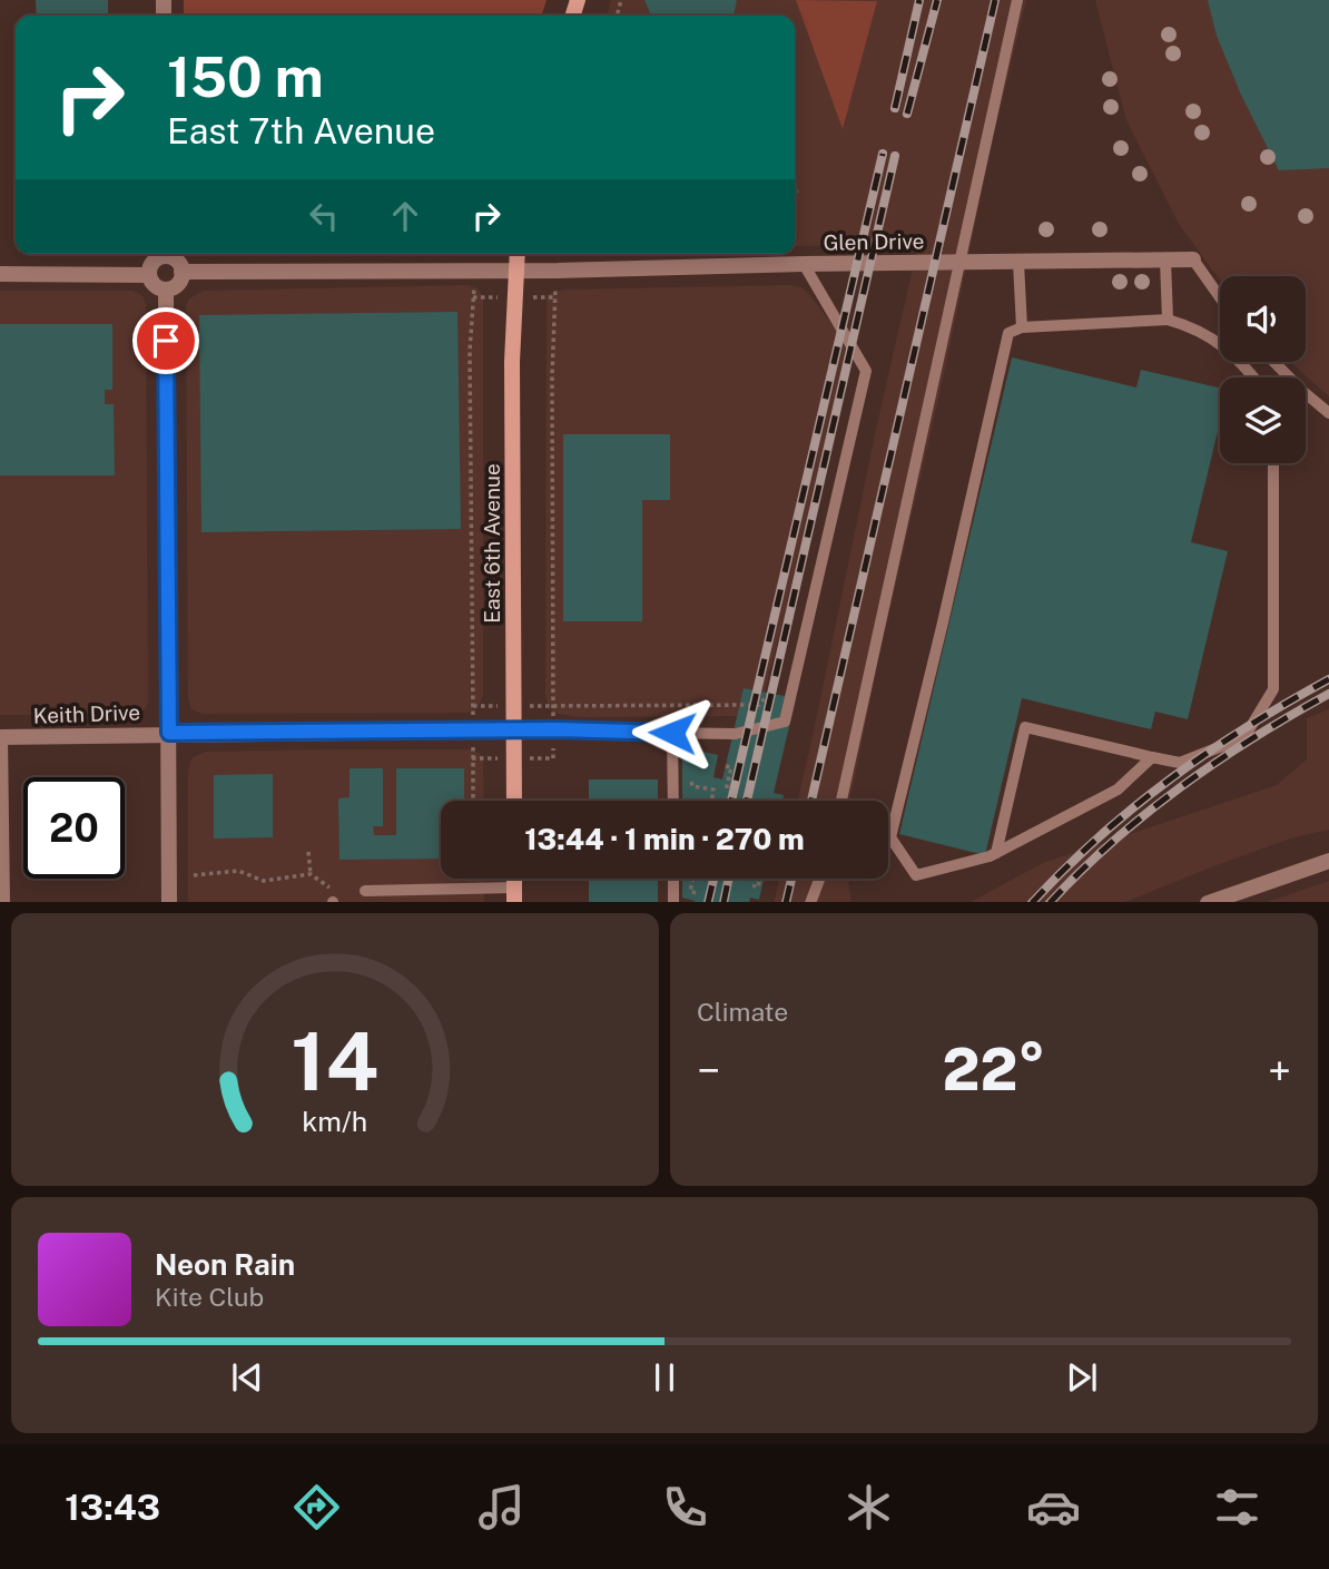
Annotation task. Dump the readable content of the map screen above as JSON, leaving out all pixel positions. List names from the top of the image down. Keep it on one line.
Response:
{"streets":{"main road":["East 6th Avenue"],"street":["Glen Drive","Keith Drive"]},"crossings":[["Glen Drive","East 6th Avenue"],["Glen Drive","Keith Drive"],["East 6th Avenue","Keith Drive"]],"page":{"turn":["150 m","East 7th Avenue"],"limit":"20","trip":"13:44 · 1 min · 270 m","tile":"Climate","heat":["−","22°","+"],"song":["Neon Rain","Kite Club"],"tabs":"13:43","gauge":["14","km/h"]}}
